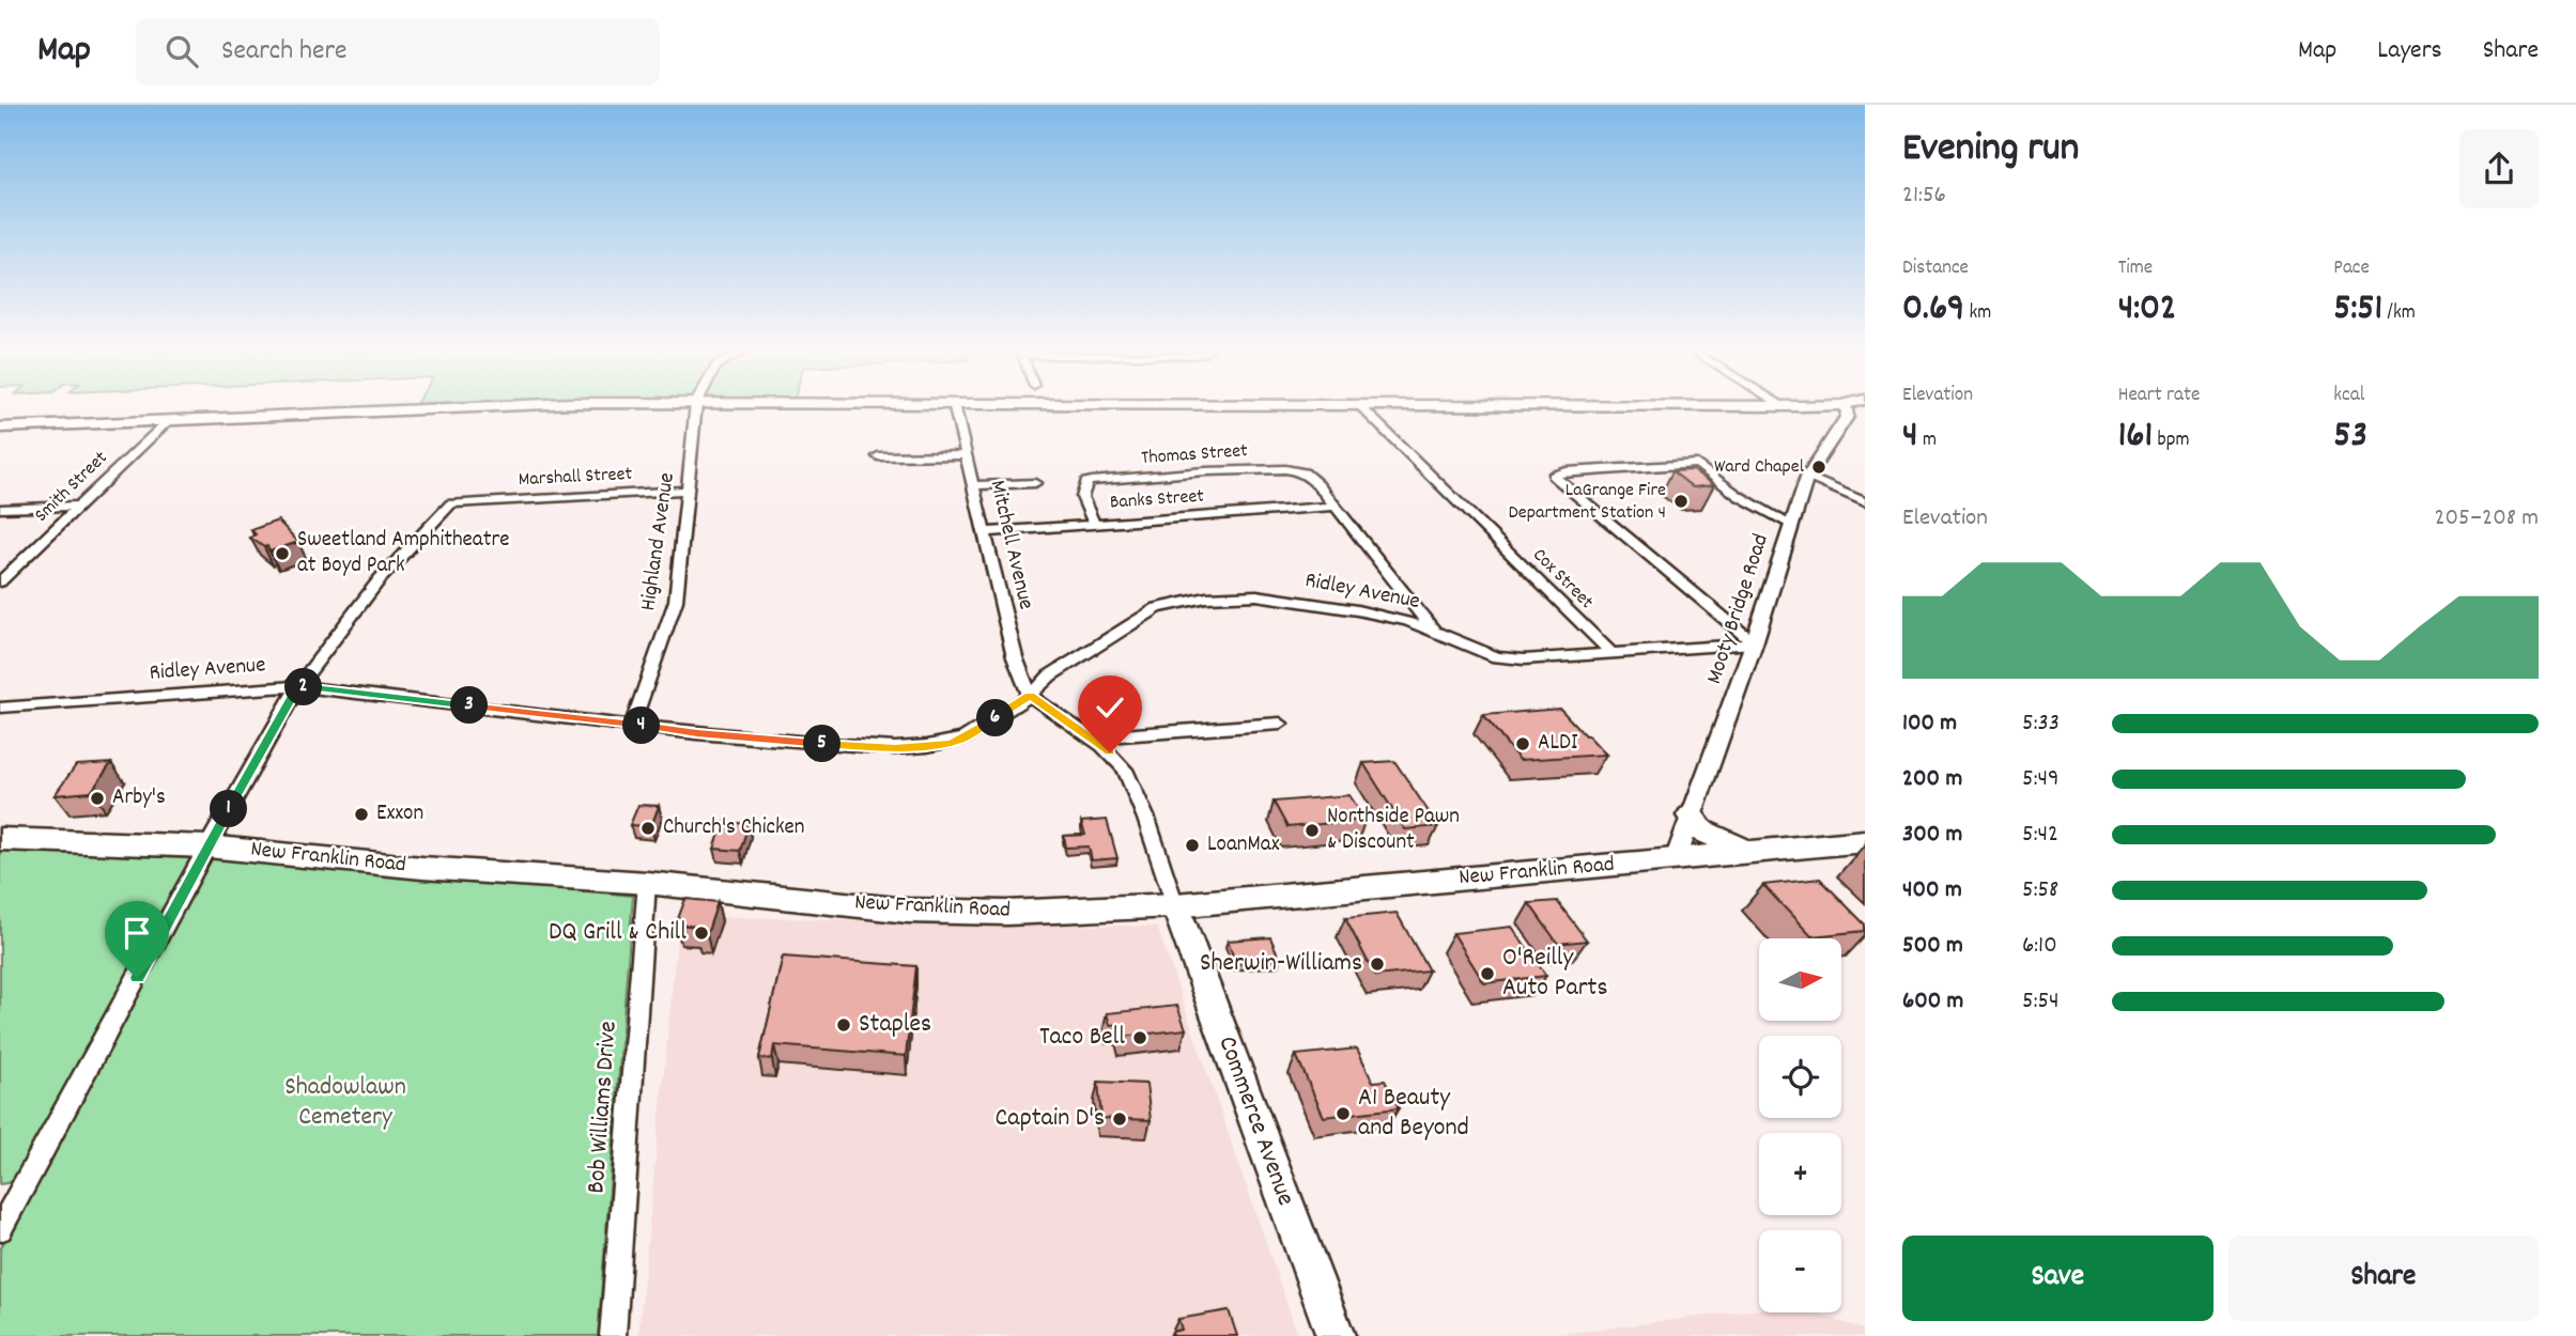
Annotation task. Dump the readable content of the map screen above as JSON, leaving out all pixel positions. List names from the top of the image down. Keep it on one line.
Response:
{"streets":{"highway":["New Franklin Road"],"main road":["Commerce Avenue"],"street":["Thomas Street","Marshall Street","Smith Street","Banks Street","Highland Avenue","Mitchell Avenue","Cox Street","Ridley Avenue","Mooty Bridge Road","Bob Williams Drive"]},"crossings":[["Thomas Street","Banks Street"],["Marshall Street","Highland Avenue"],["Marshall Street","Ridley Avenue"],["Banks Street","Mitchell Avenue"],["Highland Avenue","Ridley Avenue"],["Mitchell Avenue","Ridley Avenue"],["Cox Street","Ridley Avenue"],["Ridley Avenue","Mooty Bridge Road"],["Mooty Bridge Road","New Franklin Road"],["New Franklin Road","Bob Williams Drive"],["New Franklin Road","Commerce Avenue"]],"parks":["Shadowlawn Cemetery"],"places":["Ward Chapel","LaGrange Fire Department Station 4","Sweetland Amphitheatre at Boyd Park","ALDI","Arby's","Exxon","Church's Chicken","Northside Pawn & Discount","LoanMax","DQ Grill & Chill","Sherwin-Williams","O'Reilly Auto Parts","Staples","Taco Bell","A1 Beauty and Beyond","Captain D's"],"north":"right","page":{"header":"Map","search":"Search here","nav":["Map","Layers","Share"],"heading":["Evening run","21:56"],"stats":[["Distance","0.69 km"],["Time","4:02"],["Pace","5:51 /km"],["Elevation","4 m"],["Heart rate","161 bpm"],["kcal","53"]],"chart":["Elevation","205–208 m"],"pins":["2","3","6","4","5","1"],"list":[{"name":"100 m","note":"5:33"},{"name":"200 m","note":"5:49"},{"name":"300 m","note":"5:42"},{"name":"400 m","note":"5:58"},{"name":"500 m","note":"6:10"},{"name":"600 m","note":"5:54"}],"map_buttons":["+","−"],"buttons":["Save","Share"]}}
